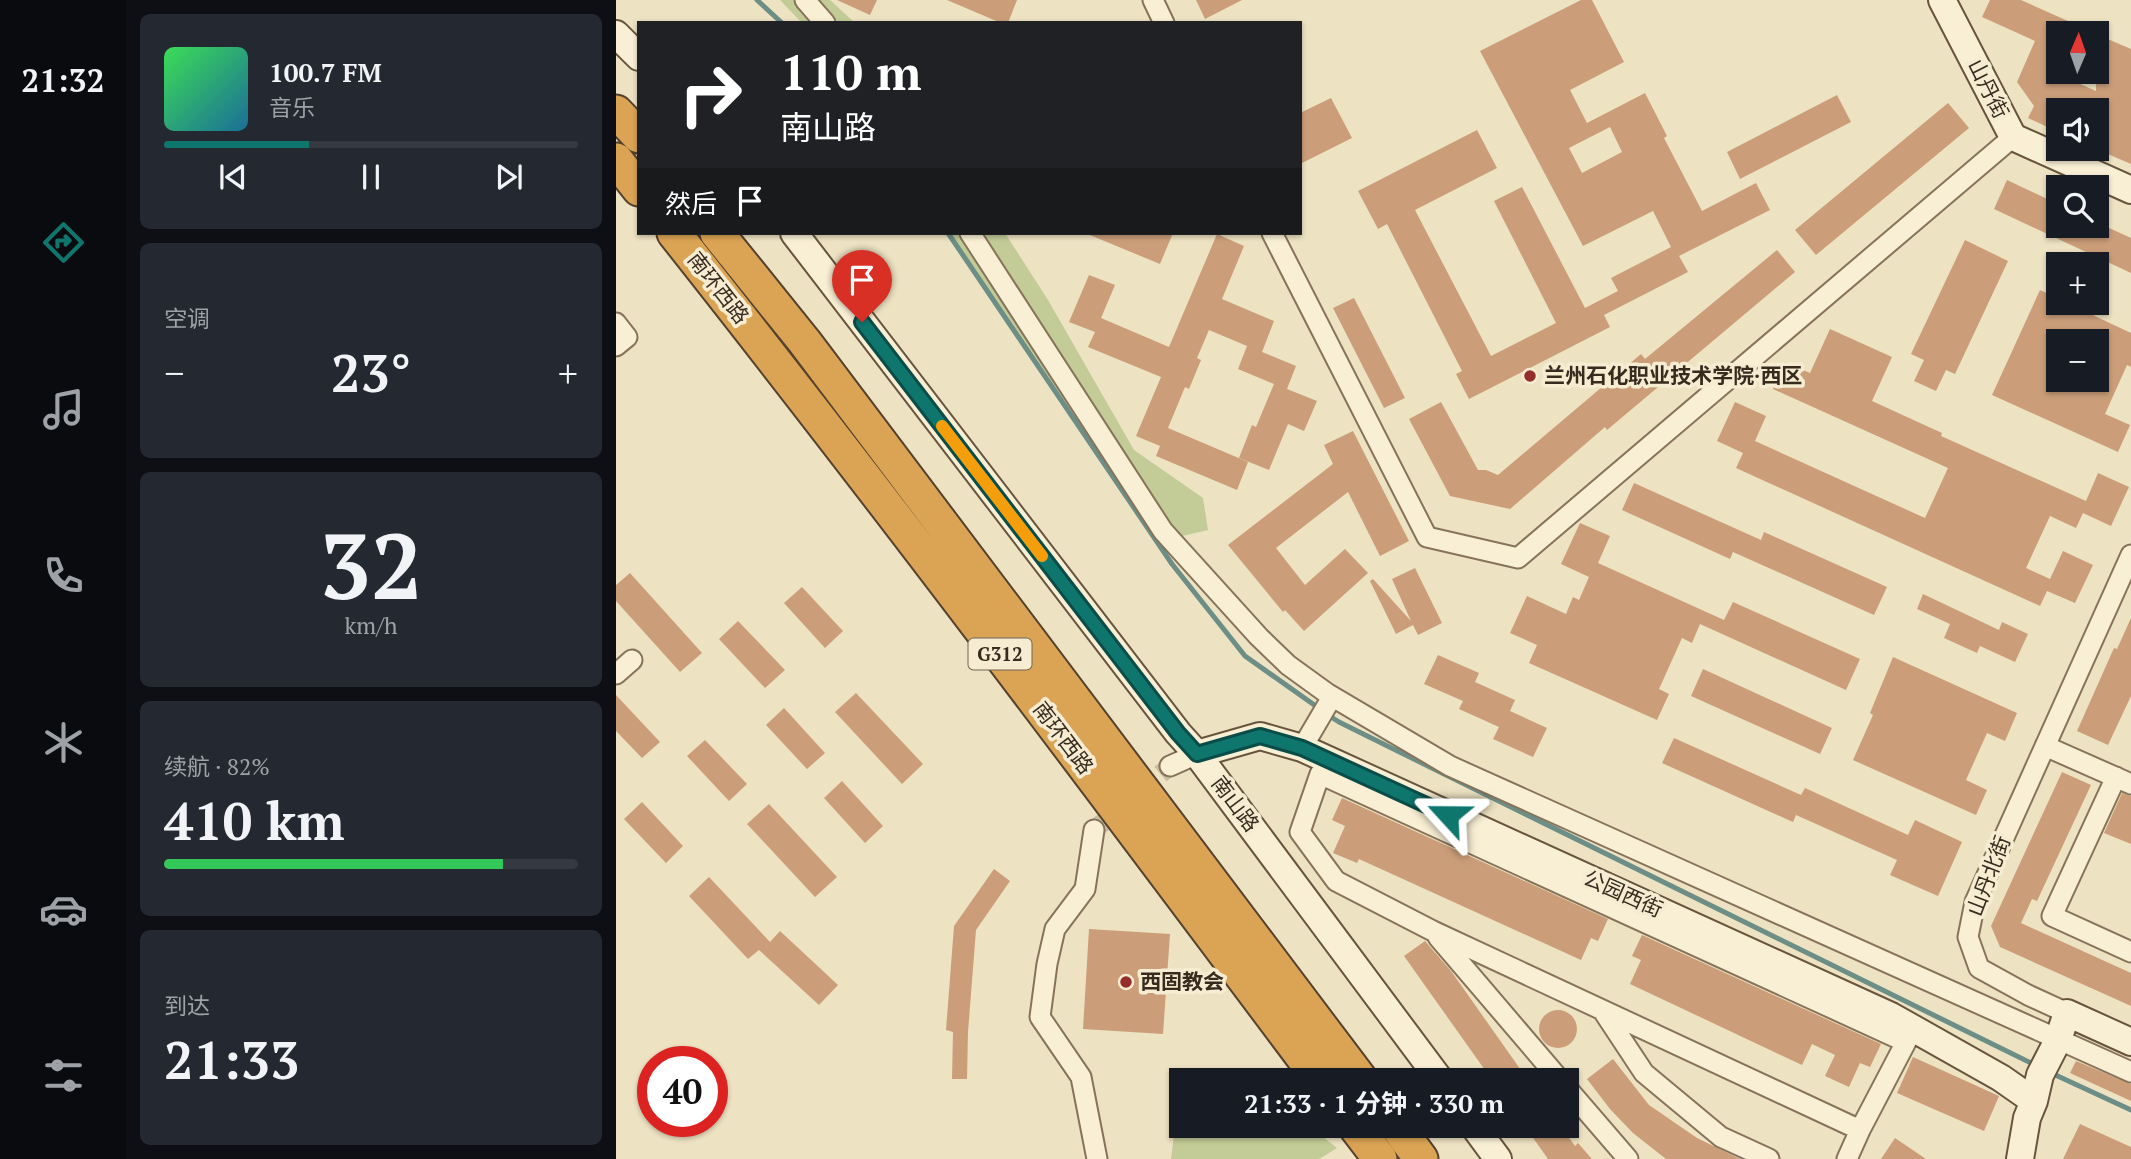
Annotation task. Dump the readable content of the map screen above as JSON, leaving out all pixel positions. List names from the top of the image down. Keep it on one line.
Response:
{"streets":{"highway":["南环西路","G312"],"street":["山丹街","南山路","山丹北街","公园西街"]},"crossings":[["南山路","公园西街"]],"places":["兰州石化职业技术学院·西区","西固教会"],"north":"top","page":{"tabs":"21:32","map_buttons":["+","−"],"turn":["110 m","南山路"],"song":["100.7 FM","音乐"],"then":"然后","tile":["空调",["32","km/h"],["续航 · 82%","410 km"],["到达","21:33"]],"heat":["−","23°","+"],"limit":"40","trip":"21:33 · 1 分钟 · 330 m"}}
